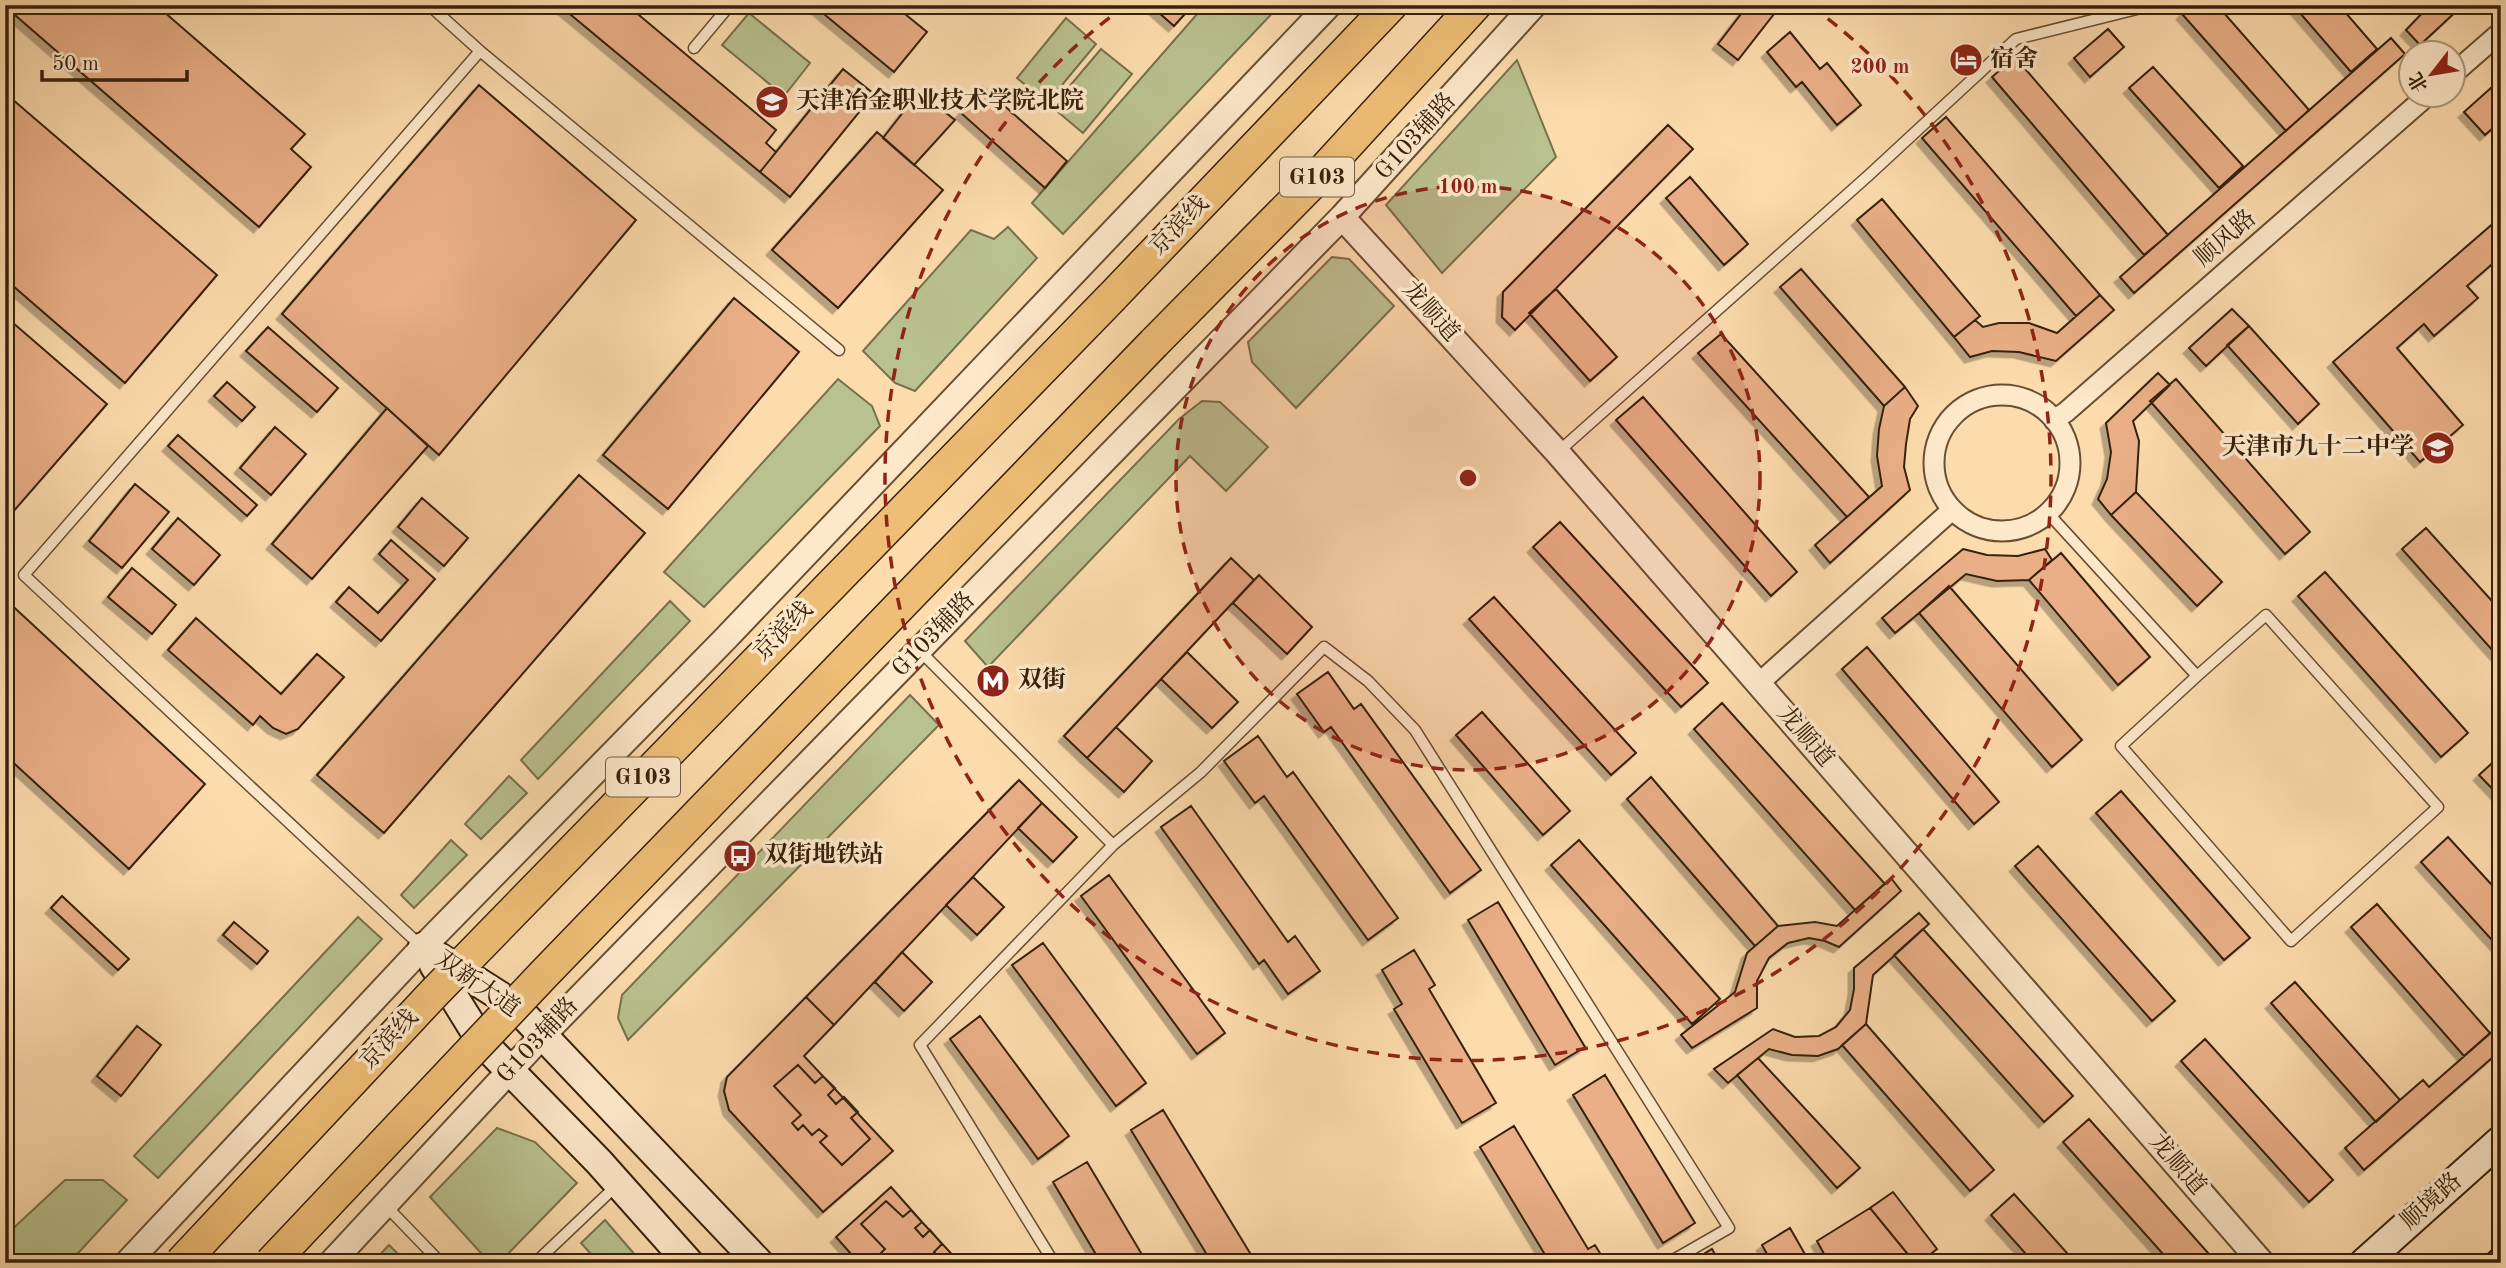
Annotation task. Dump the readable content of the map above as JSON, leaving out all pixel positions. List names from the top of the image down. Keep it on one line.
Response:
{"streets":{"highway":["G103","京滨线"],"main road":["双新大道","顺境路"],"street":["G103辅路","顺风路","龙顺道"]},"crossings":[["G103辅路","龙顺道"],["G103辅路","双新大道"]],"places":{"hotel":["宿舍"],"school or university":["天津冶金职业技术学院北院","天津市九十二中学"],"metro station":["双街"],"bus stop":["双街地铁站"]},"scale_bar":"50 m","north":"bottom left","rings":["200 m","100 m"]}
